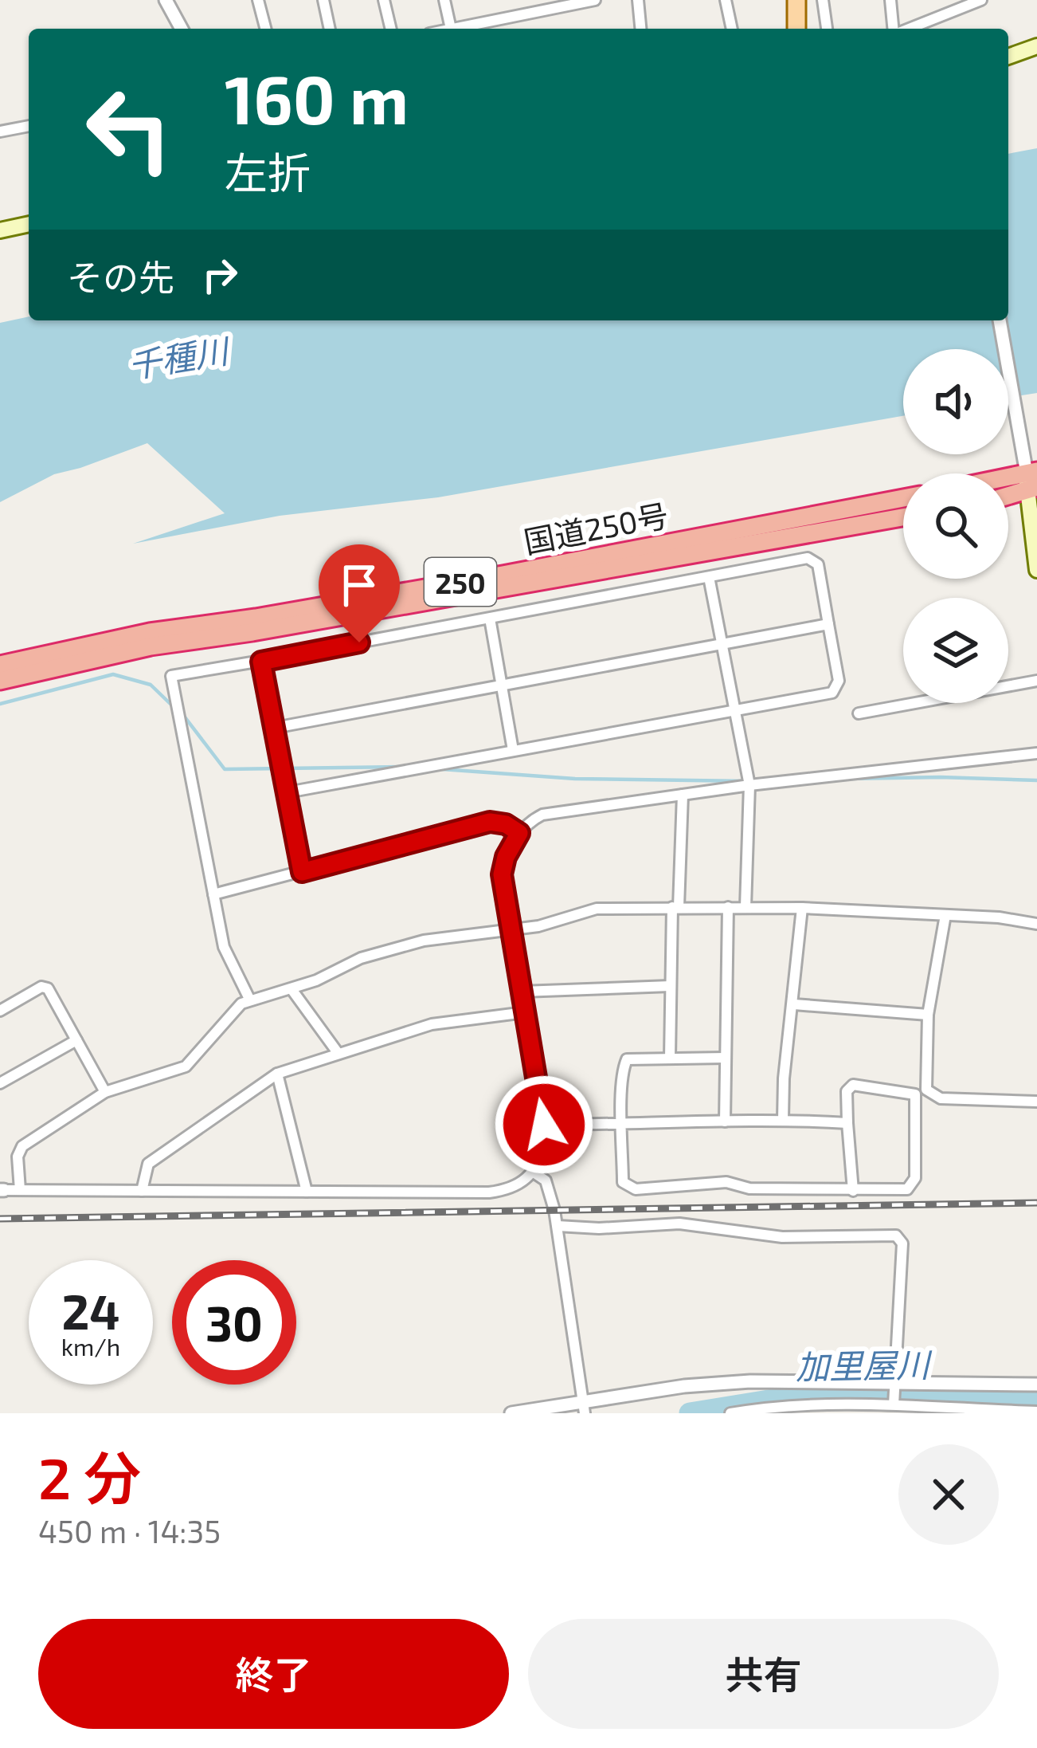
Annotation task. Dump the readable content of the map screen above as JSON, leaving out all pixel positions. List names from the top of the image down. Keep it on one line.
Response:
{"streets":{"highway":["国道250号","250"]},"water":["千種川","加里屋川"],"page":{"turn":["160 m","左折"],"then":"その先","speed":"24 km/h","limit":"30","heading":["2 分","450 m · 14:35"],"buttons":["終了","共有"]}}
